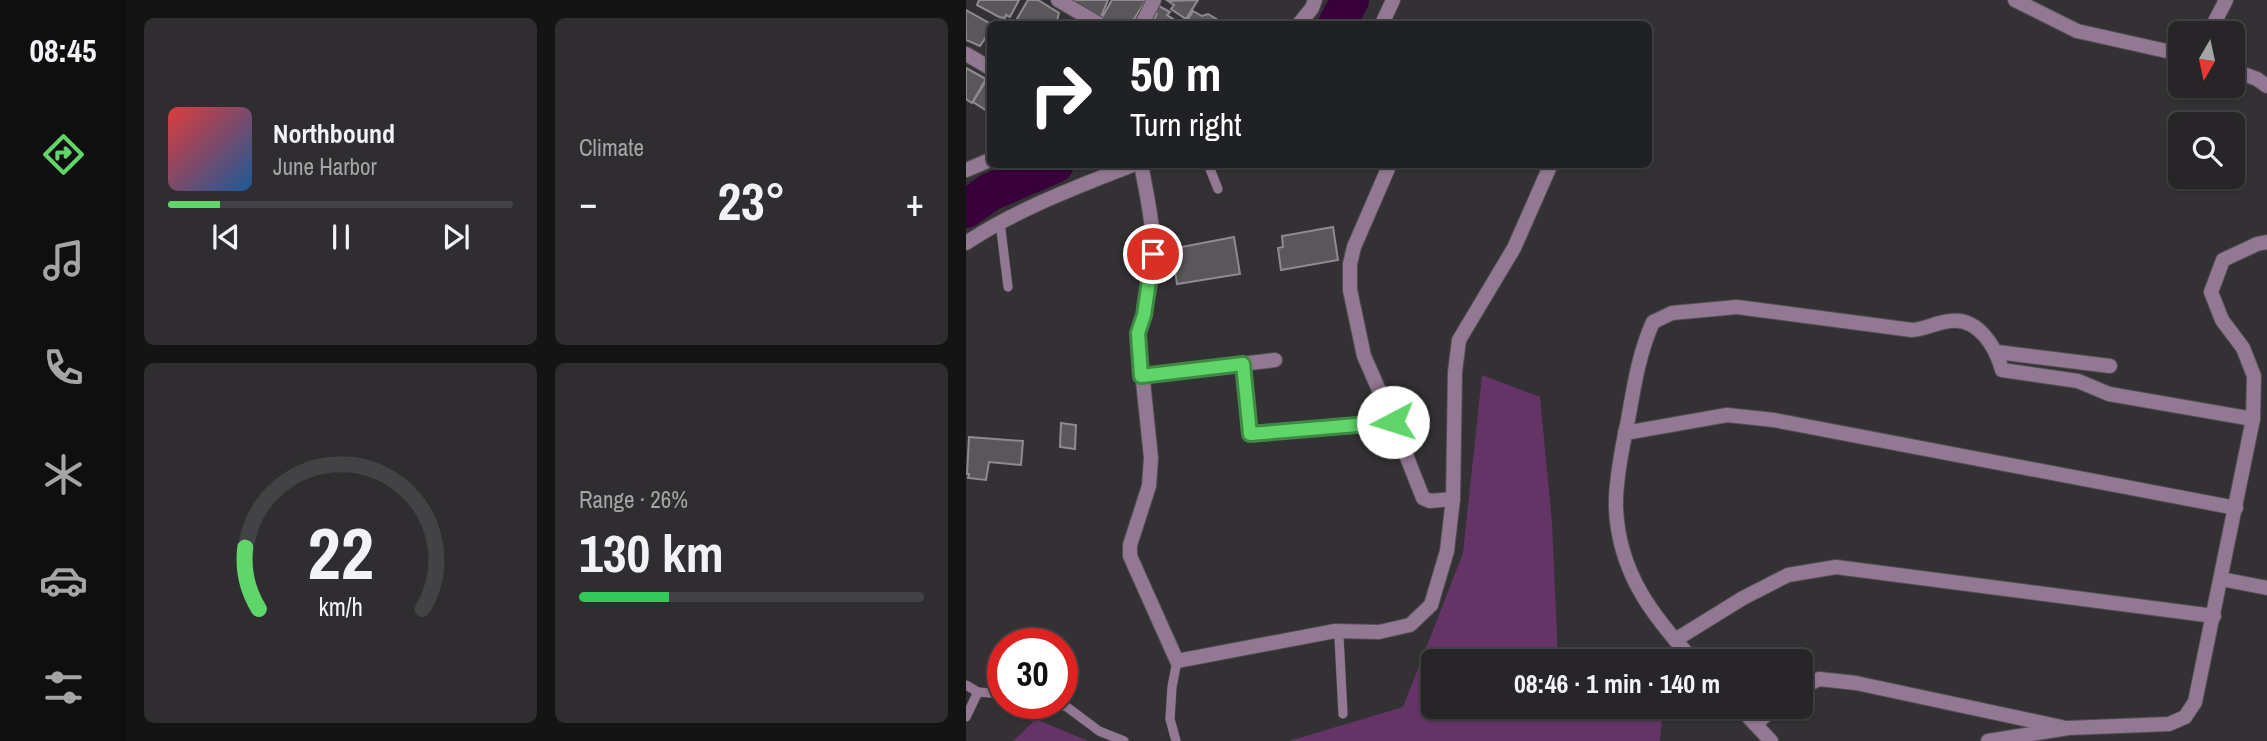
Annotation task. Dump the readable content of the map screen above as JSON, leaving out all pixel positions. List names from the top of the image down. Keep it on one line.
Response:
{"north":"bottom","page":{"tabs":"08:45","tile":["Climate",["Range · 26%","130 km"]],"turn":["50 m","Turn right"],"song":["Northbound","June Harbor"],"heat":["−","23°","+"],"limit":"30","trip":"08:46 · 1 min · 140 m","gauge":["22","km/h"]}}
